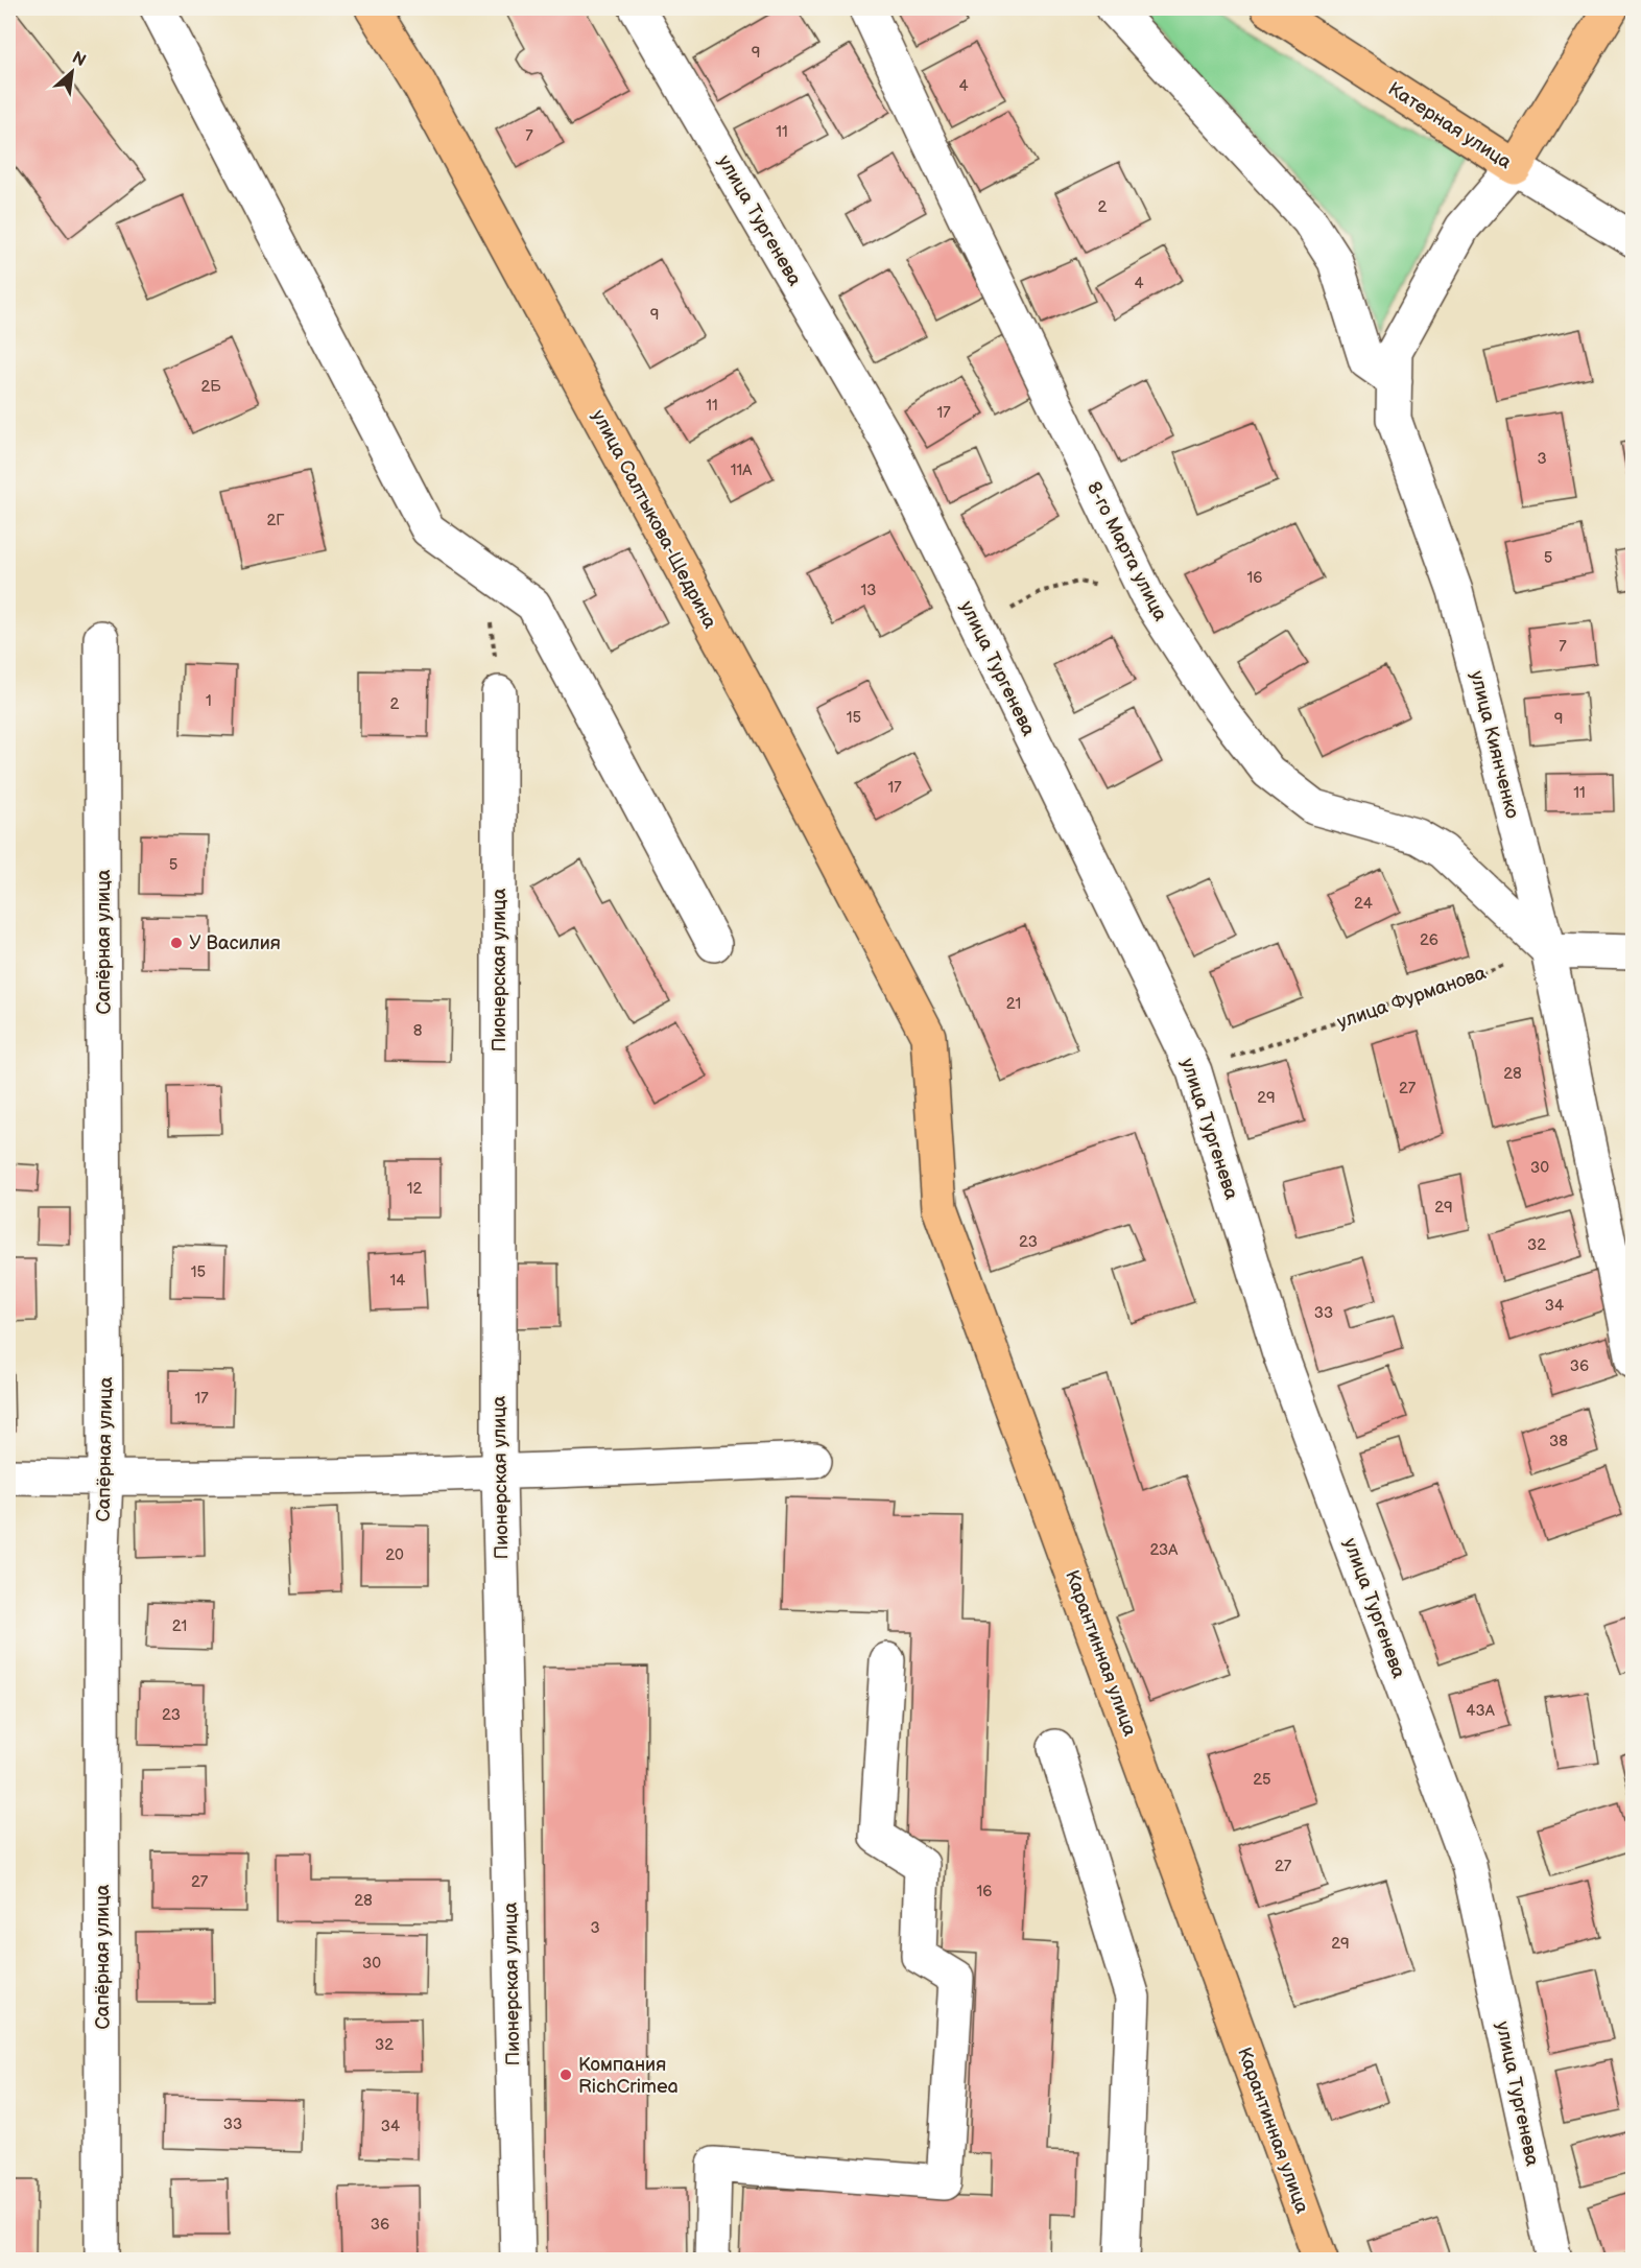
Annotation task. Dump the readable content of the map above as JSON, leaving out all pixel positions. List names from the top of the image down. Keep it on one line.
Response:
{"streets":{"main road":["Катерная улица","улица Салтыкова-Щедрина","Карантинная улица"],"street":["улица Тургенева","8-го Марта улица","улица Киянченко","Сапёрная улица","Пионерская улица"],"path":["улица Фурманова"]},"crossings":[["Катерная улица","улица Киянченко"],["улица Тургенева","улица Фурманова"],["улица Салтыкова-Щедрина","Карантинная улица"],["8-го Марта улица","улица Киянченко"],["8-го Марта улица","улица Фурманова"],["улица Киянченко","улица Фурманова"]],"places":["У Василия","Компания RichCrimea"],"house_numbers":["9","4","11","7","2","4","9","2Б","11","17","3","11А","2Г","5","16","13","7","1","2","15","9","17","11","5","24","26","21","8","28","27","29","30","12","29","23","32","15","14","34","33","36","17","38","23А","20","21","43А","23","25","27","27","16","28","3","29","30","32","33","34","36"],"north":"top right"}
